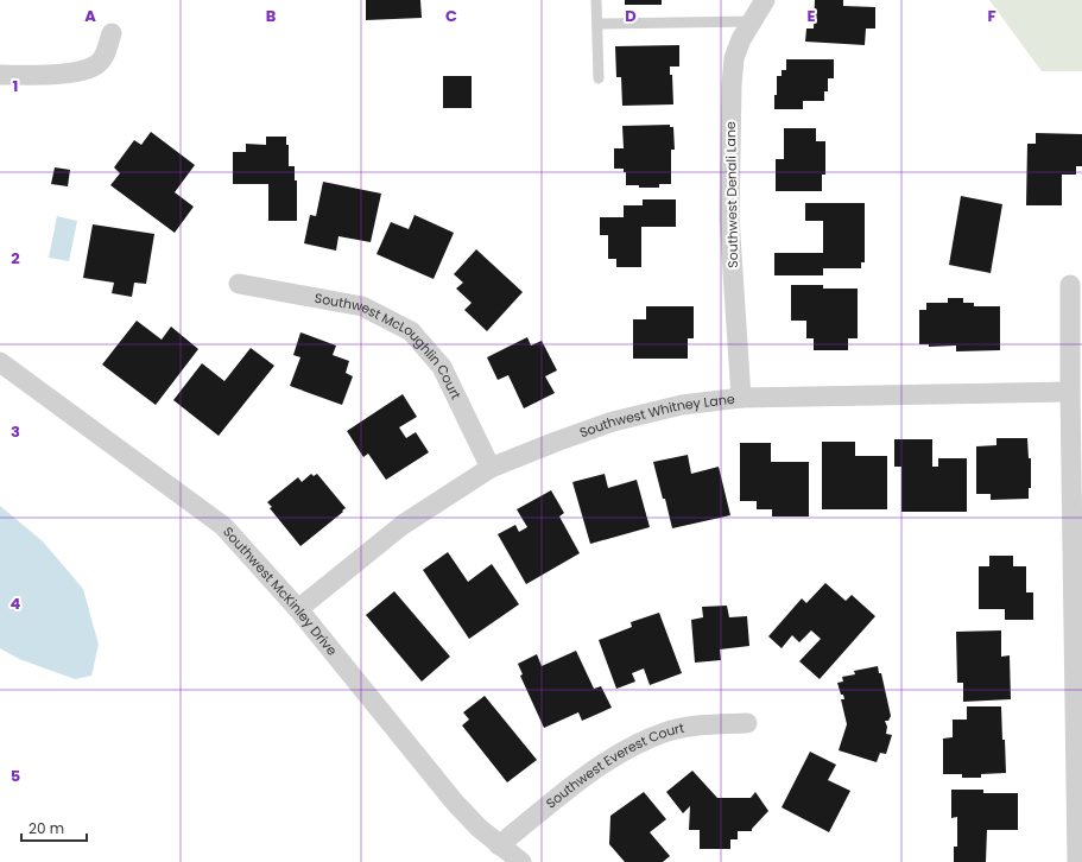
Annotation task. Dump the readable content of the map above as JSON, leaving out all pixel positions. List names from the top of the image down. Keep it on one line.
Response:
{"streets":{"street":["Southwest Denali Lane","Southwest McLoughlin Court","Southwest Whitney Lane","Southwest McKinley Drive","Southwest Everest Court"]},"crossings":[["Southwest Denali Lane","Southwest Whitney Lane"],["Southwest McLoughlin Court","Southwest Whitney Lane"],["Southwest Whitney Lane","Southwest McKinley Drive"],["Southwest McKinley Drive","Southwest Everest Court"]],"scale_bar":"20 m","grid":{"columns":["A","B","C","D","E","F"],"rows":["1","2","3","4","5"]}}
